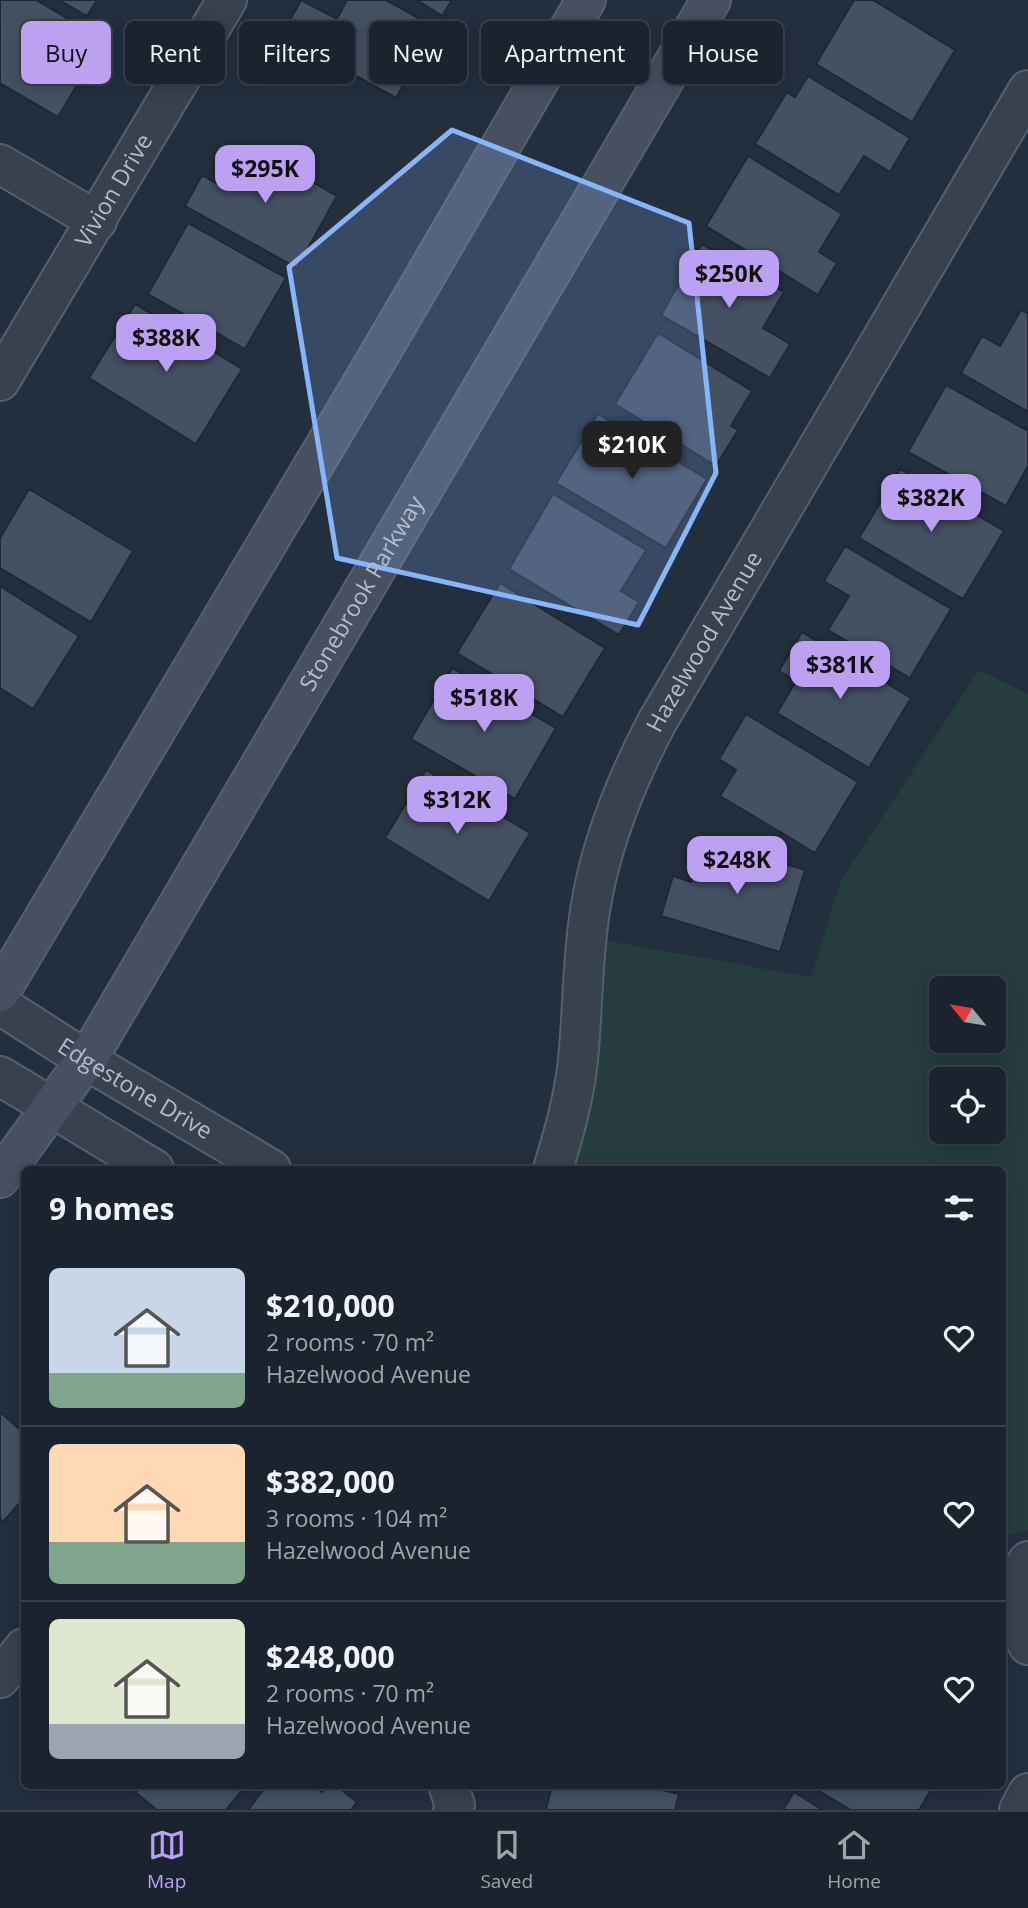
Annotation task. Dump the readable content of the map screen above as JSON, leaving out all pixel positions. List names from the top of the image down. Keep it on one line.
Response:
{"streets":{"main road":["Stonebrook Parkway"],"street":["Vivion Drive","Hazelwood Avenue","Edgestone Drive"]},"crossings":[["Stonebrook Parkway","Edgestone Drive"]],"north":"top left","page":{"chip":["Buy","Rent","Filters","New","Apartment","House"],"price":["$295K","$250K","$388K","$210K","$382K","$381K","$518K","$312K","$248K"],"heading":"9 homes","list":[{"name":"$210,000","note":"2 rooms · 70 m² · Hazelwood Avenue"},{"name":"$382,000","note":"3 rooms · 104 m² · Hazelwood Avenue"},{"name":"$248,000","note":"2 rooms · 70 m² · Hazelwood Avenue"}],"tabs":["Map","Saved","Home"]}}
